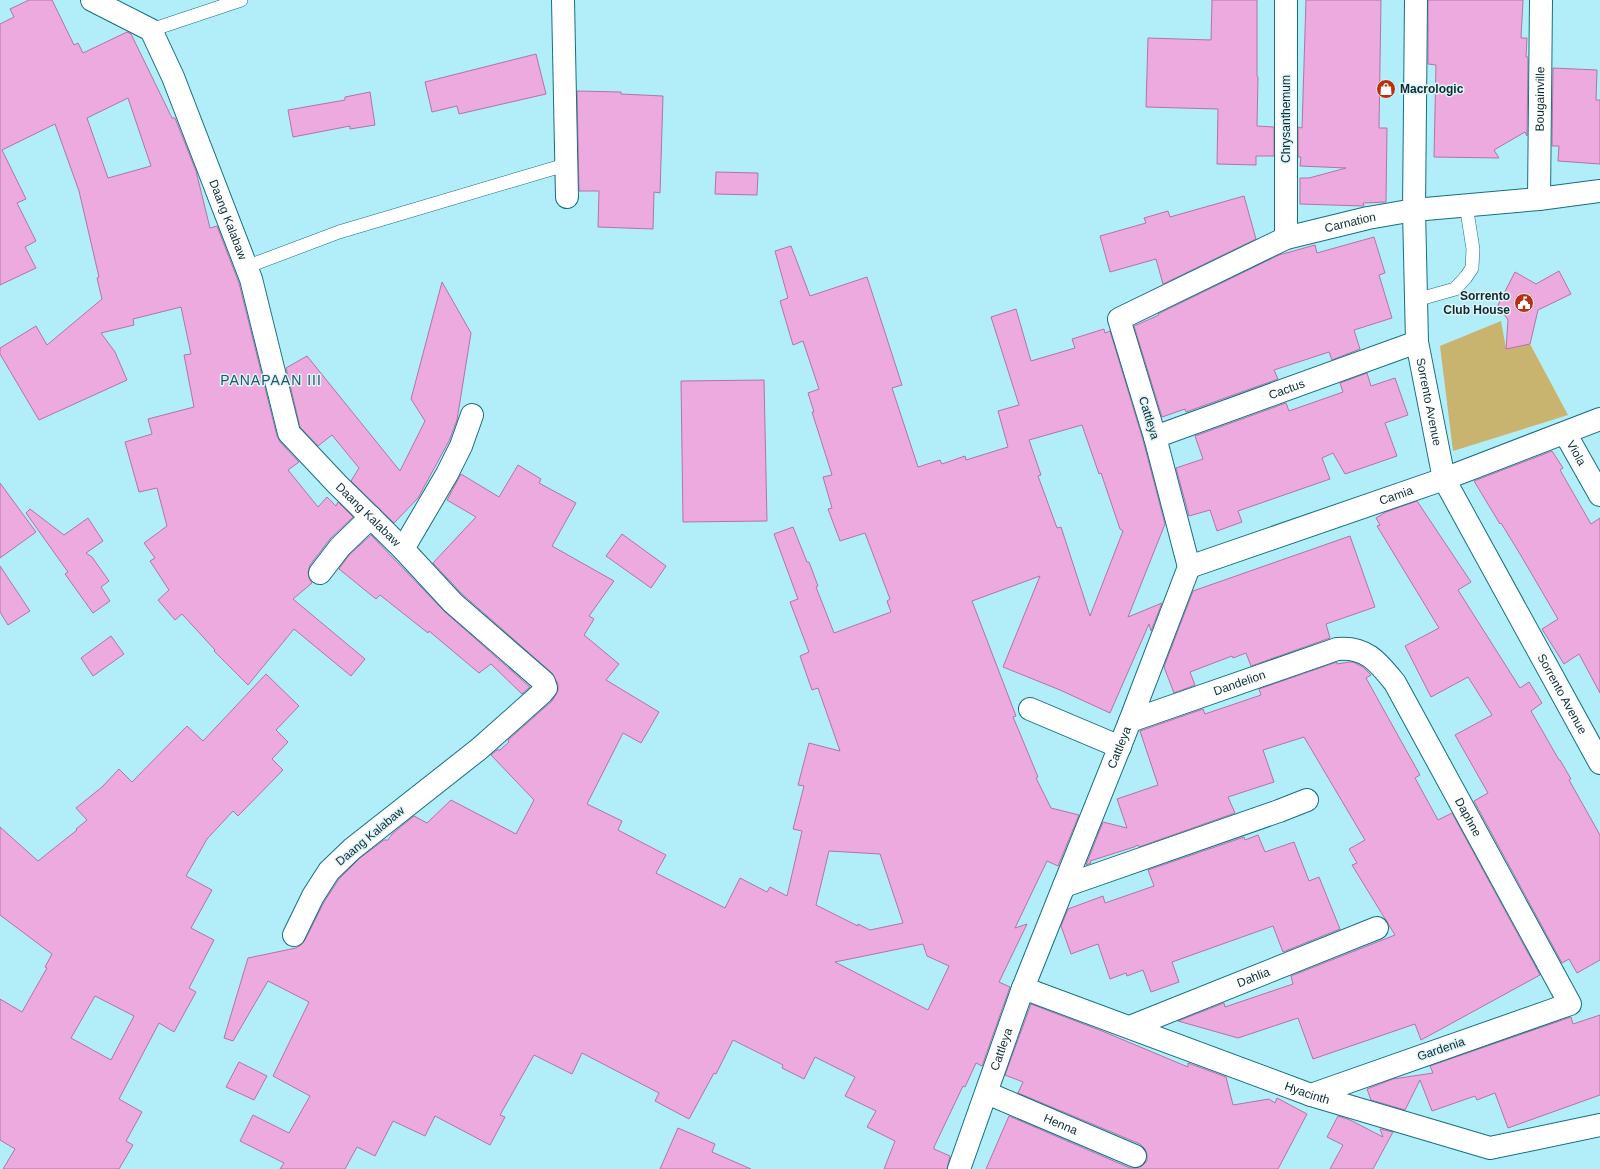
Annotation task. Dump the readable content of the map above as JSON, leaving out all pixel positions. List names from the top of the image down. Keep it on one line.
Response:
{"streets":{"street":["Bougainville","Chrysanthemum","Daang Kalabaw","Carnation","Cactus","Sorrento Avenue","Cattleya","Viola","Camia","Dandelion","Daphne","Dahlia","Gardenia","Hyacinth","Henna"]},"crossings":[["Bougainville","Carnation"],["Chrysanthemum","Carnation"],["Carnation","Sorrento Avenue"],["Carnation","Cattleya"],["Cactus","Sorrento Avenue"],["Cactus","Cattleya"],["Sorrento Avenue","Camia"],["Cattleya","Camia"],["Cattleya","Dandelion"],["Cattleya","Hyacinth"],["Cattleya","Henna"],["Viola","Camia"],["Dandelion","Daphne"],["Daphne","Gardenia"],["Dahlia","Hyacinth"],["Gardenia","Hyacinth"]],"districts":["PANAPAAN III"],"places":{"shop":["Macrologic"],"public building":["Sorrento Club House"]}}
